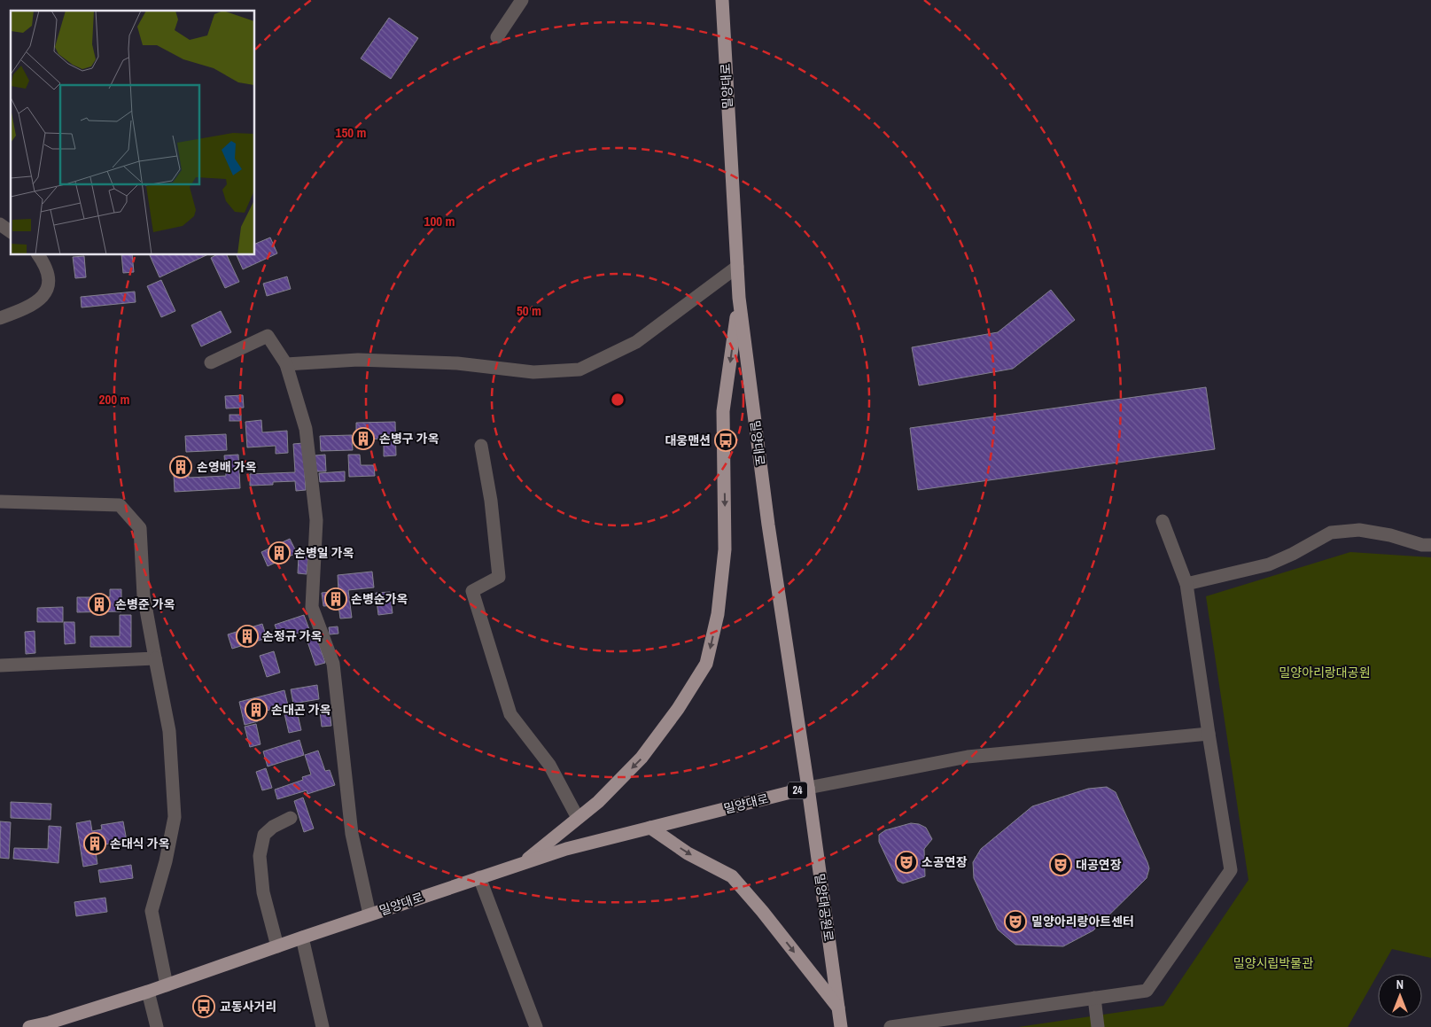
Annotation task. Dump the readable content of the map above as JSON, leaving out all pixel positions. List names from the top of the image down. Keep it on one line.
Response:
{"streets":{"main road":["밀양대로","24","밀양대공원로"]},"crossings":[["밀양대로","밀양대공원로"]],"parks":["밀양아리랑대공원","밀양시립박물관"],"places":{"building":["손병구 가옥","손영배 가옥","손병일 가옥","손병순가옥","손병준 가옥","손정규 가옥","손대곤 가옥","손대식 가옥"],"bus stop":["대웅맨션","교동사거리"],"theatre":["소공연장","대공연장","밀양아리랑아트센터"]},"north":"top","rings":["150 m","100 m","50 m","200 m"]}
